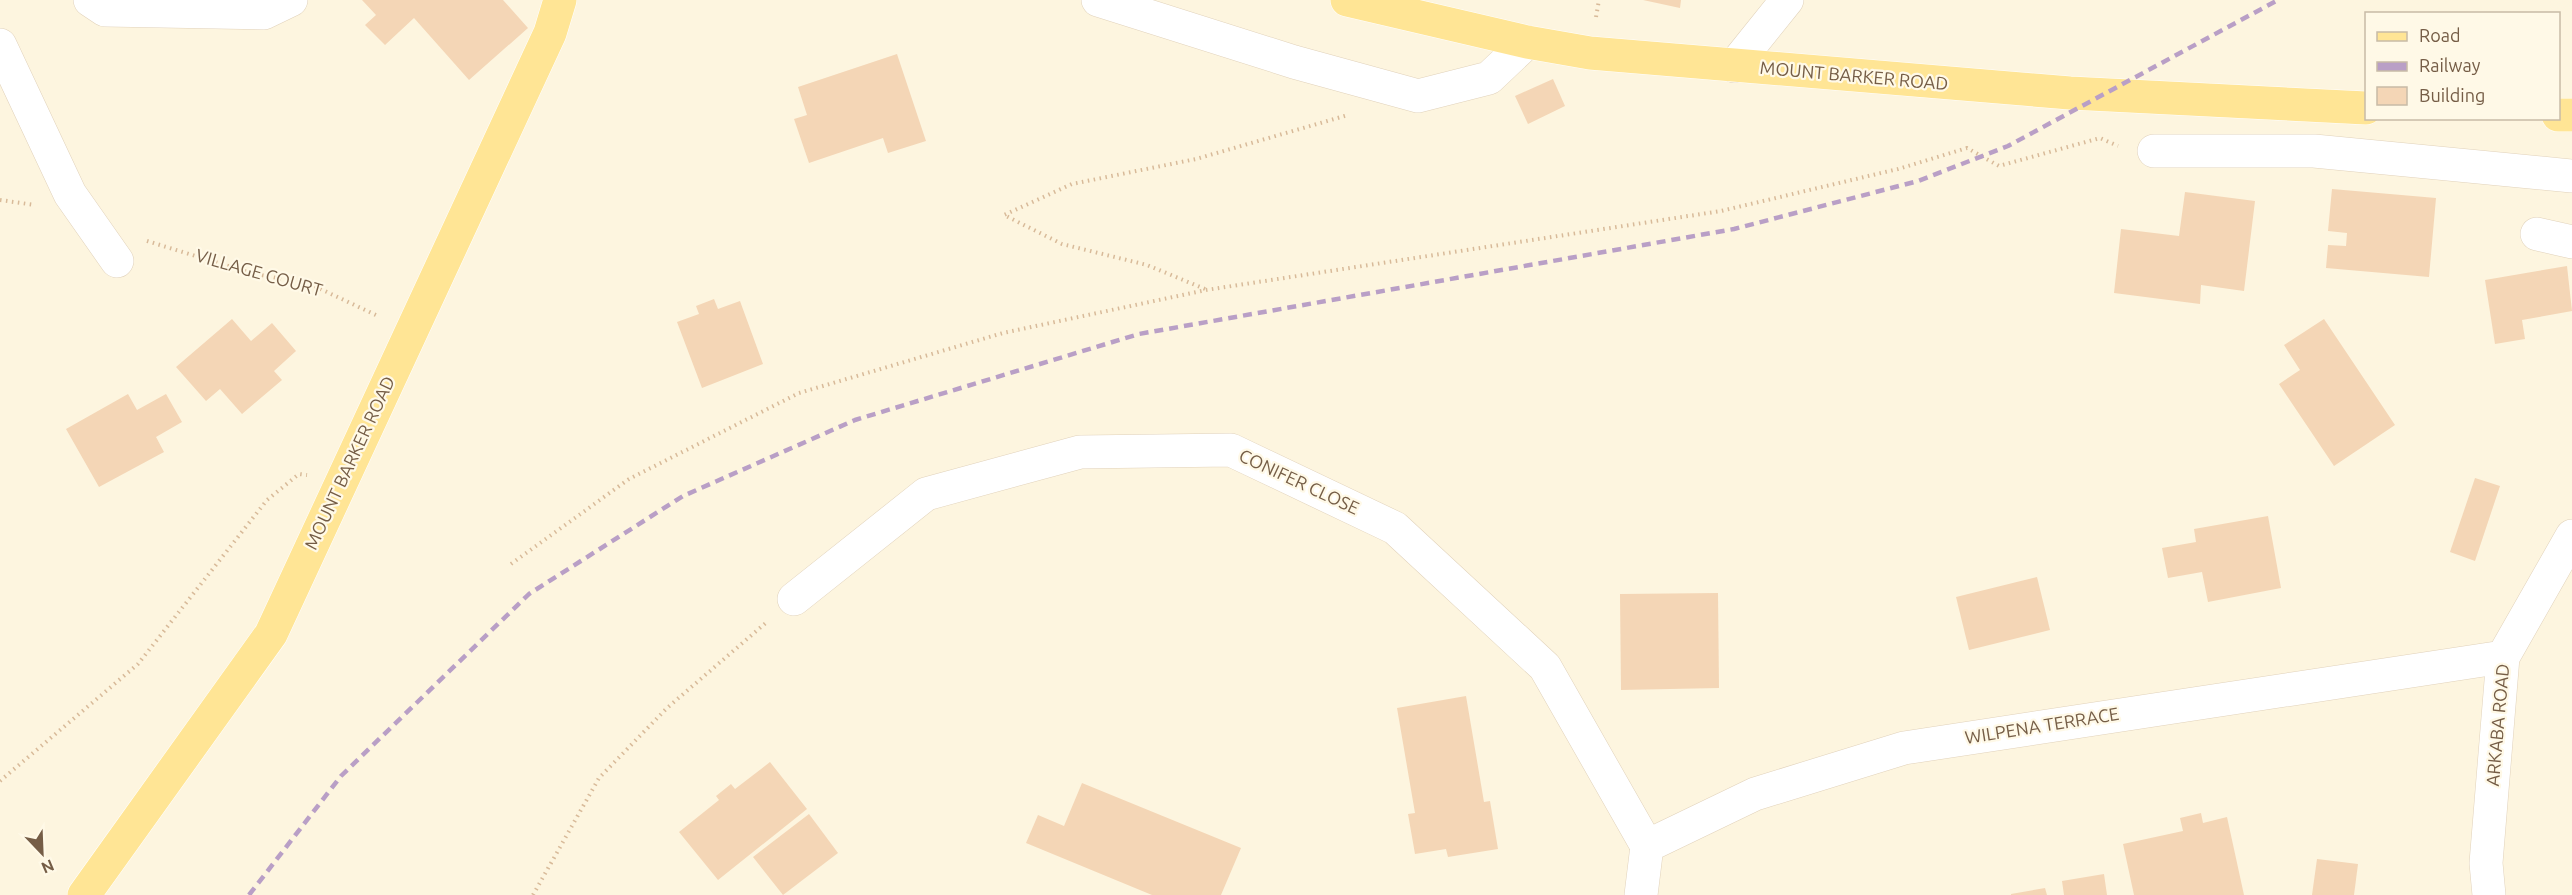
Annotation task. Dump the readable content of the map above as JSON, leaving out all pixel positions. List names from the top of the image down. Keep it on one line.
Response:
{"streets":{"main road":["MOUNT BARKER ROAD"],"street":["CONIFER CLOSE","ARKABA ROAD","WILPENA TERRACE"],"path":["VILLAGE COURT"]},"crossings":[["MOUNT BARKER ROAD","VILLAGE COURT"],["CONIFER CLOSE","WILPENA TERRACE"],["ARKABA ROAD","WILPENA TERRACE"]],"legend":["Road","Railway","Building"],"north":"bottom right"}
